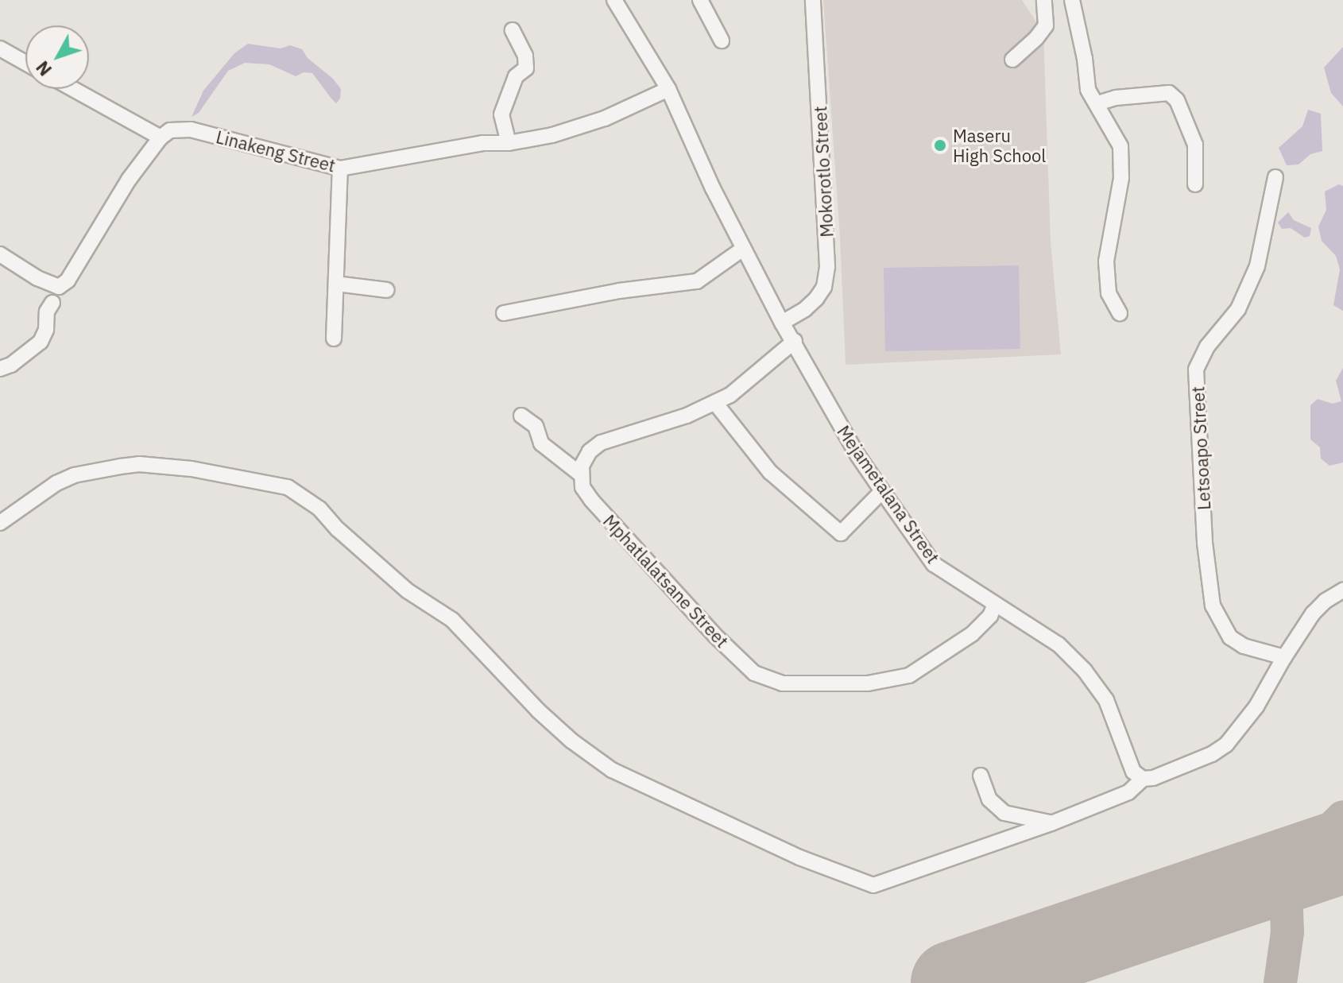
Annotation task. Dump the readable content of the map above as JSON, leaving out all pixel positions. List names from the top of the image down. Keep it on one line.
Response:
{"streets":{"street":["Linakeng Street","Mokorotlo Street","Letsoapo Street","Mejametalana Street","Mphatlalatsane Street"]},"crossings":[["Linakeng Street","Mejametalana Street"],["Mokorotlo Street","Mejametalana Street"],["Mejametalana Street","Mphatlalatsane Street"]],"places":["Maseru High School"],"north":"bottom left"}
